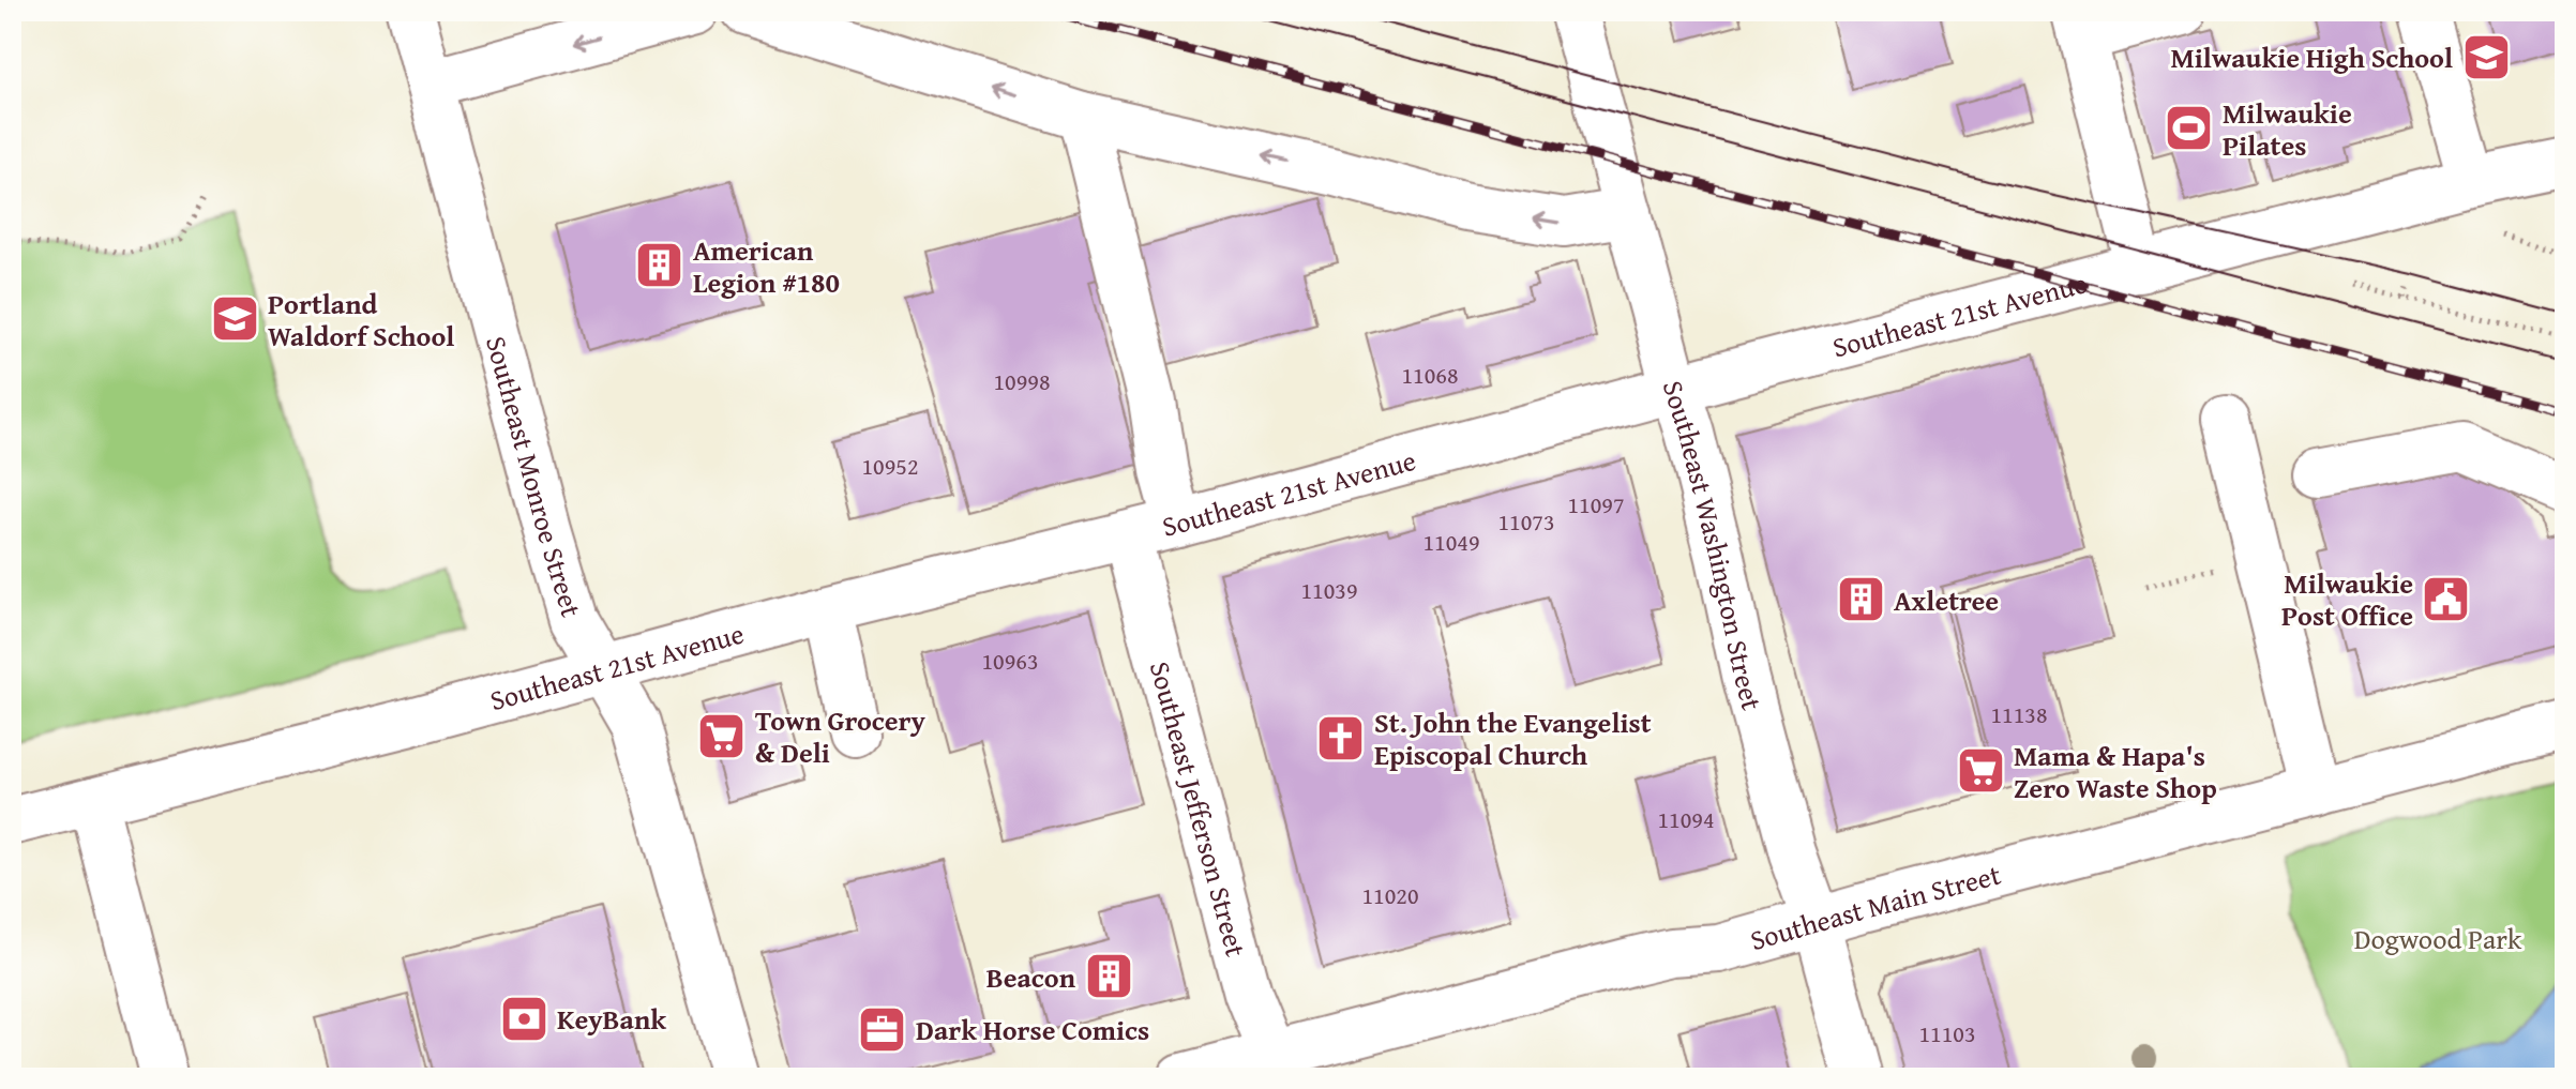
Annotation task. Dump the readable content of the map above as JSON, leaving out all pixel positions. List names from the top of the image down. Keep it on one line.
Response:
{"streets":{"street":["Southeast 21st Avenue","Southeast Monroe Street","Southeast Washington Street","Southeast Jefferson Street","Southeast Main Street"]},"crossings":[["Southeast 21st Avenue","Southeast Monroe Street"],["Southeast 21st Avenue","Southeast Washington Street"],["Southeast 21st Avenue","Southeast Jefferson Street"],["Southeast Washington Street","Southeast Main Street"],["Southeast Jefferson Street","Southeast Main Street"]],"parks":["Dogwood Park"],"places":{"school or university":["Milwaukie High School","Portland Waldorf School"],"sports":["Milwaukie Pilates"],"building":["American Legion #180","Axletree","Beacon"],"public building":["Milwaukie Post Office"],"supermarket":["Town Grocery & Deli","Mama & Hapa's Zero Waste Shop"],"church":["St. John the Evangelist Episcopal Church"],"bank":["KeyBank"],"office":["Dark Horse Comics"]},"house_numbers":["11068","10998","10952","11097","11073","11049","11039","10963","11138","11094","11020","11103"]}
